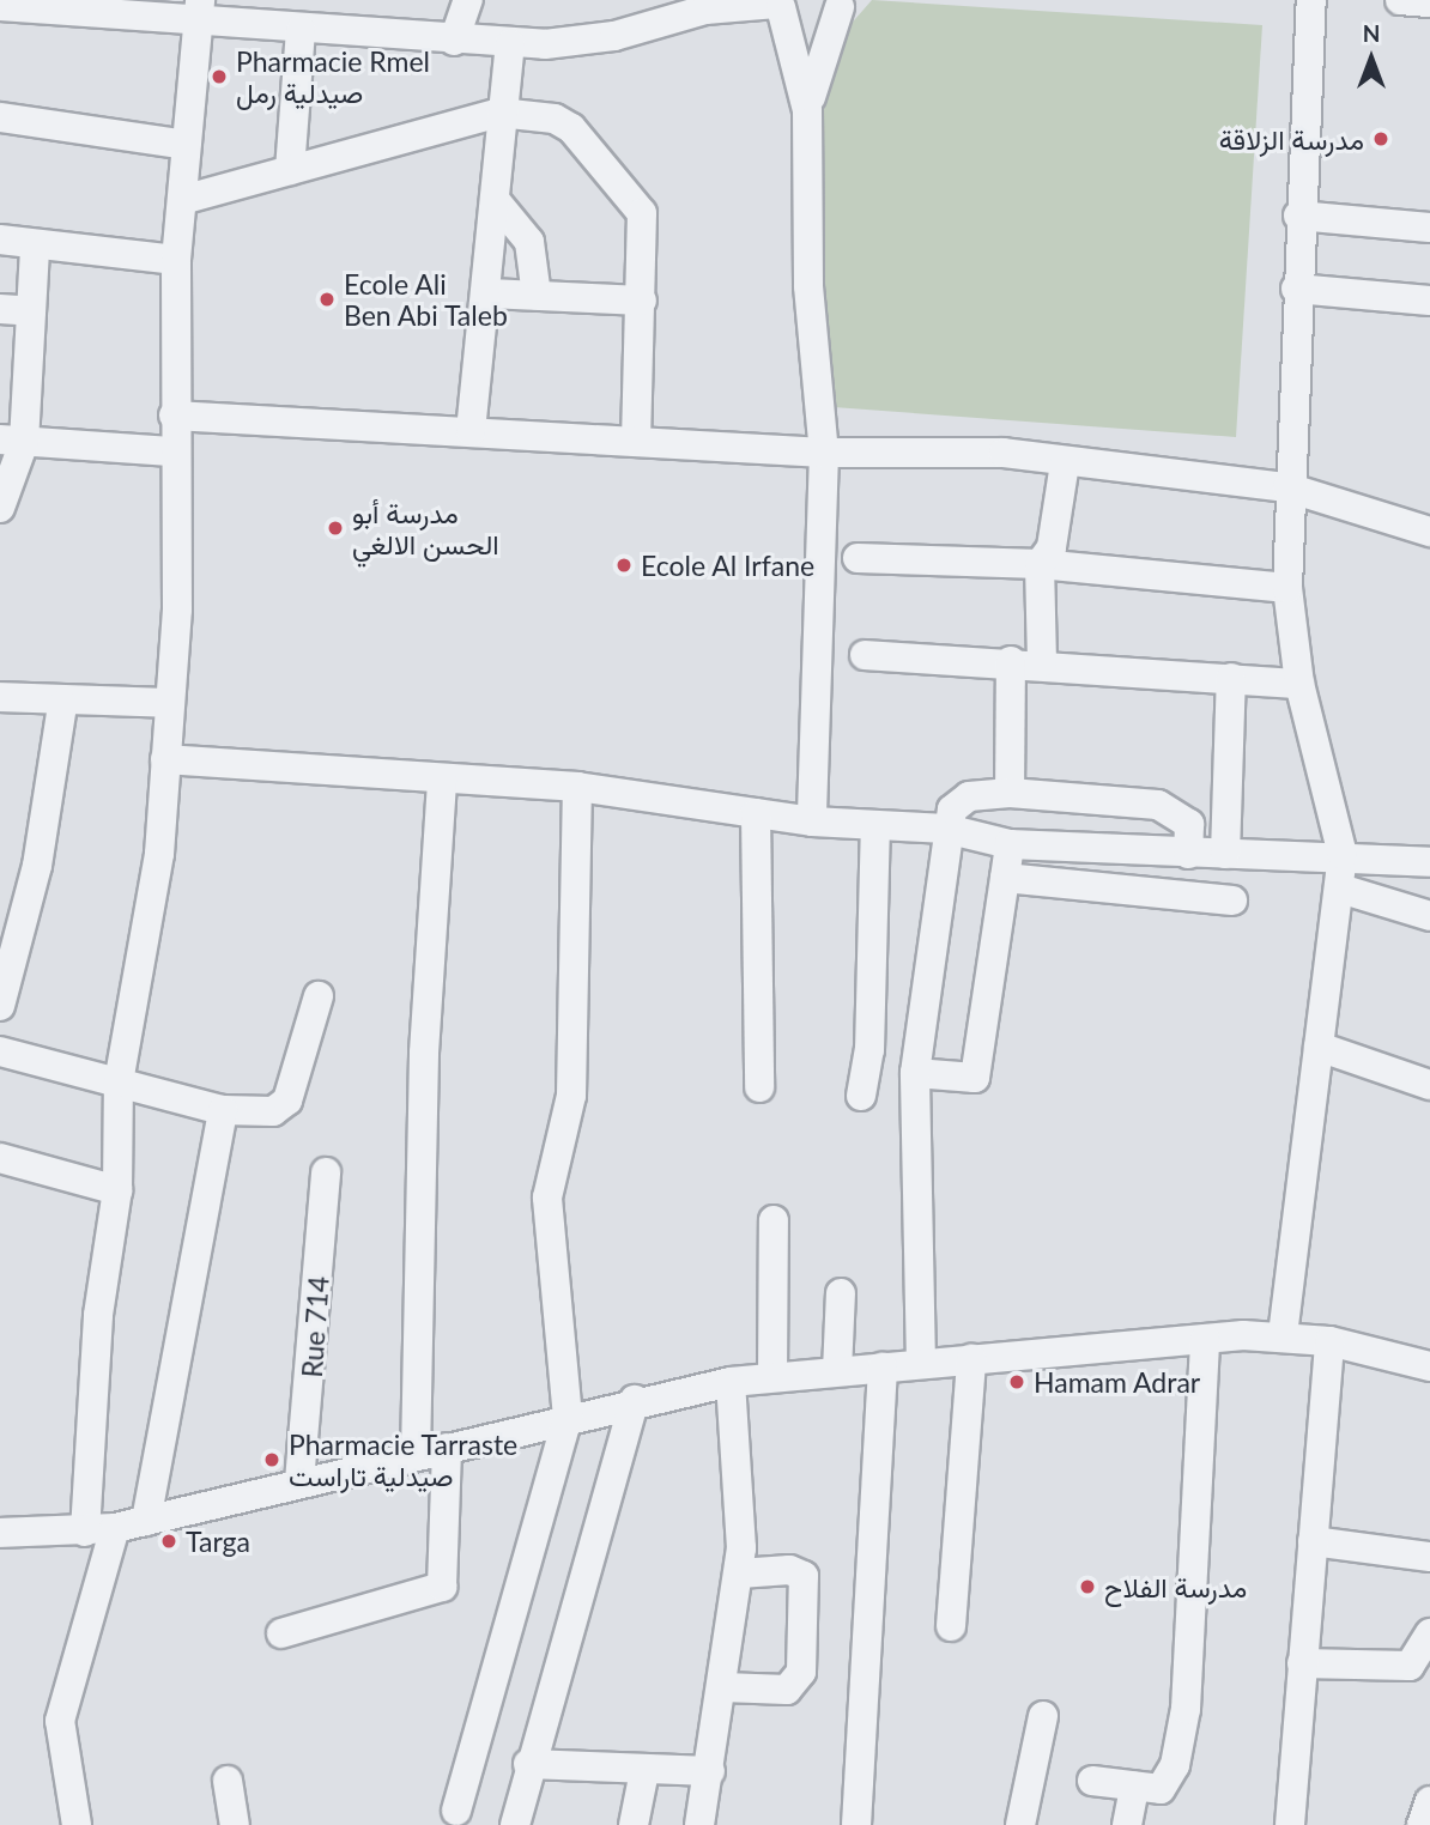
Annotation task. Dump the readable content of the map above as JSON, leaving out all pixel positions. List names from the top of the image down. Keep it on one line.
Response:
{"streets":{"street":["Rue 714"]},"places":["Pharmacie Rmel صيدلية رمل","مدرسة الزلاقة","Ecole Ali Ben Abi Taleb","مدرسة أبو الحسن الالغي","Ecole Al Irfane","Hamam Adrar","Pharmacie Tarraste صيدلية تاراست","Targa","مدرسة الفلاح"],"north":"top"}
